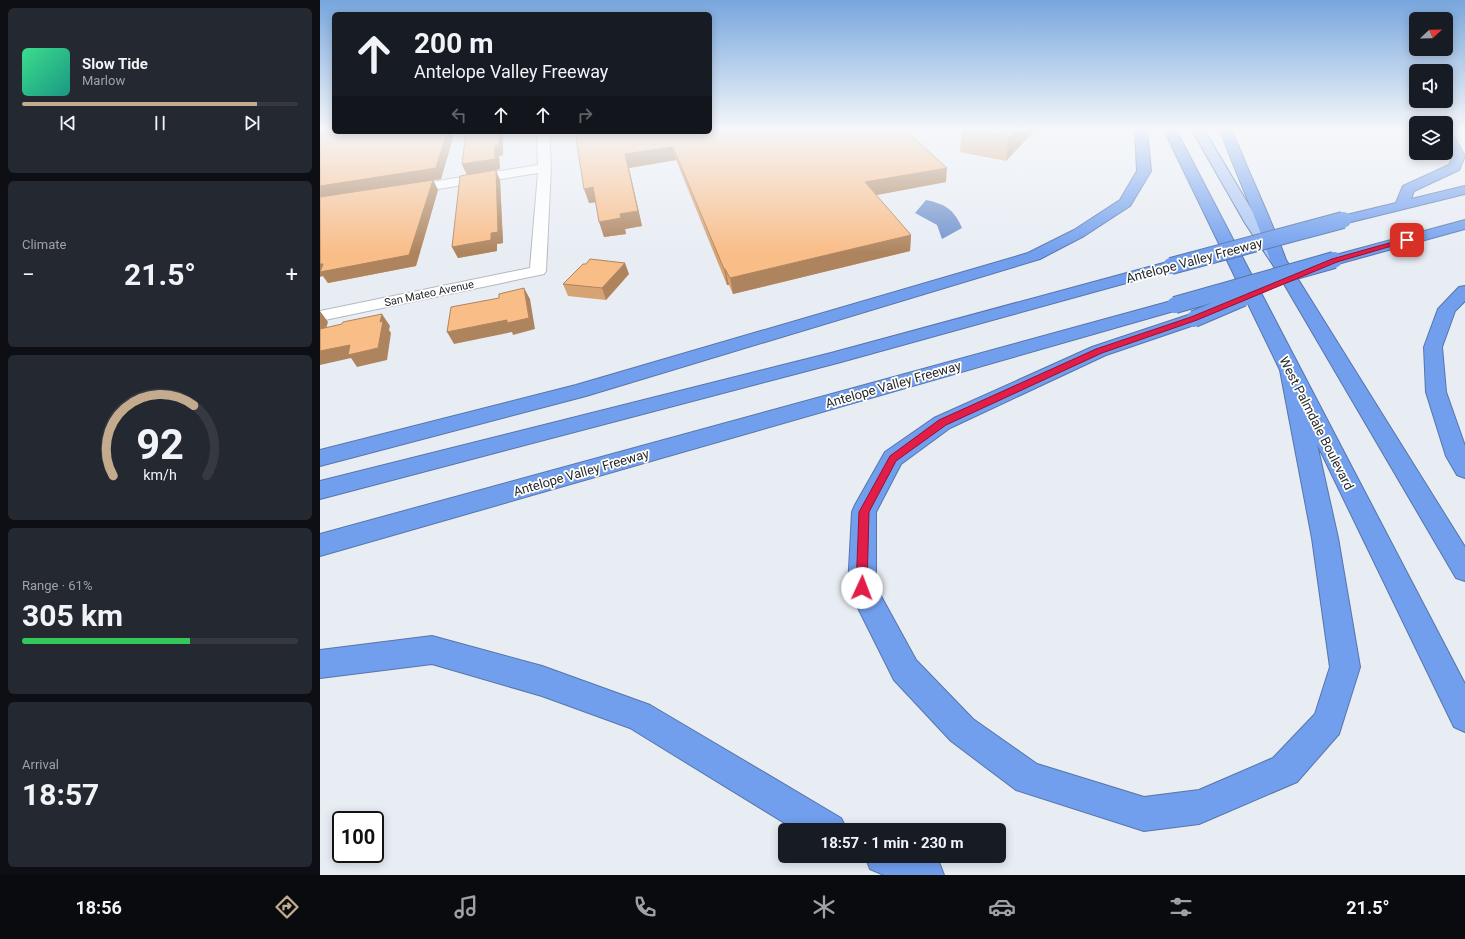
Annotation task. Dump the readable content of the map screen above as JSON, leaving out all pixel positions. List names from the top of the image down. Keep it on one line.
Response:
{"streets":{"highway":["Antelope Valley Freeway","West Palmdale Boulevard"],"street":["San Mateo Avenue"]},"north":"right","page":{"turn":["200 m","Antelope Valley Freeway"],"song":["Slow Tide","Marlow"],"tile":["Climate",["Range · 61%","305 km"],["Arrival","18:57"]],"heat":["−","21.5°","+"],"limit":"100","trip":"18:57 · 1 min · 230 m","tabs":["18:56","21.5°"],"gauge":["92","km/h"]}}
